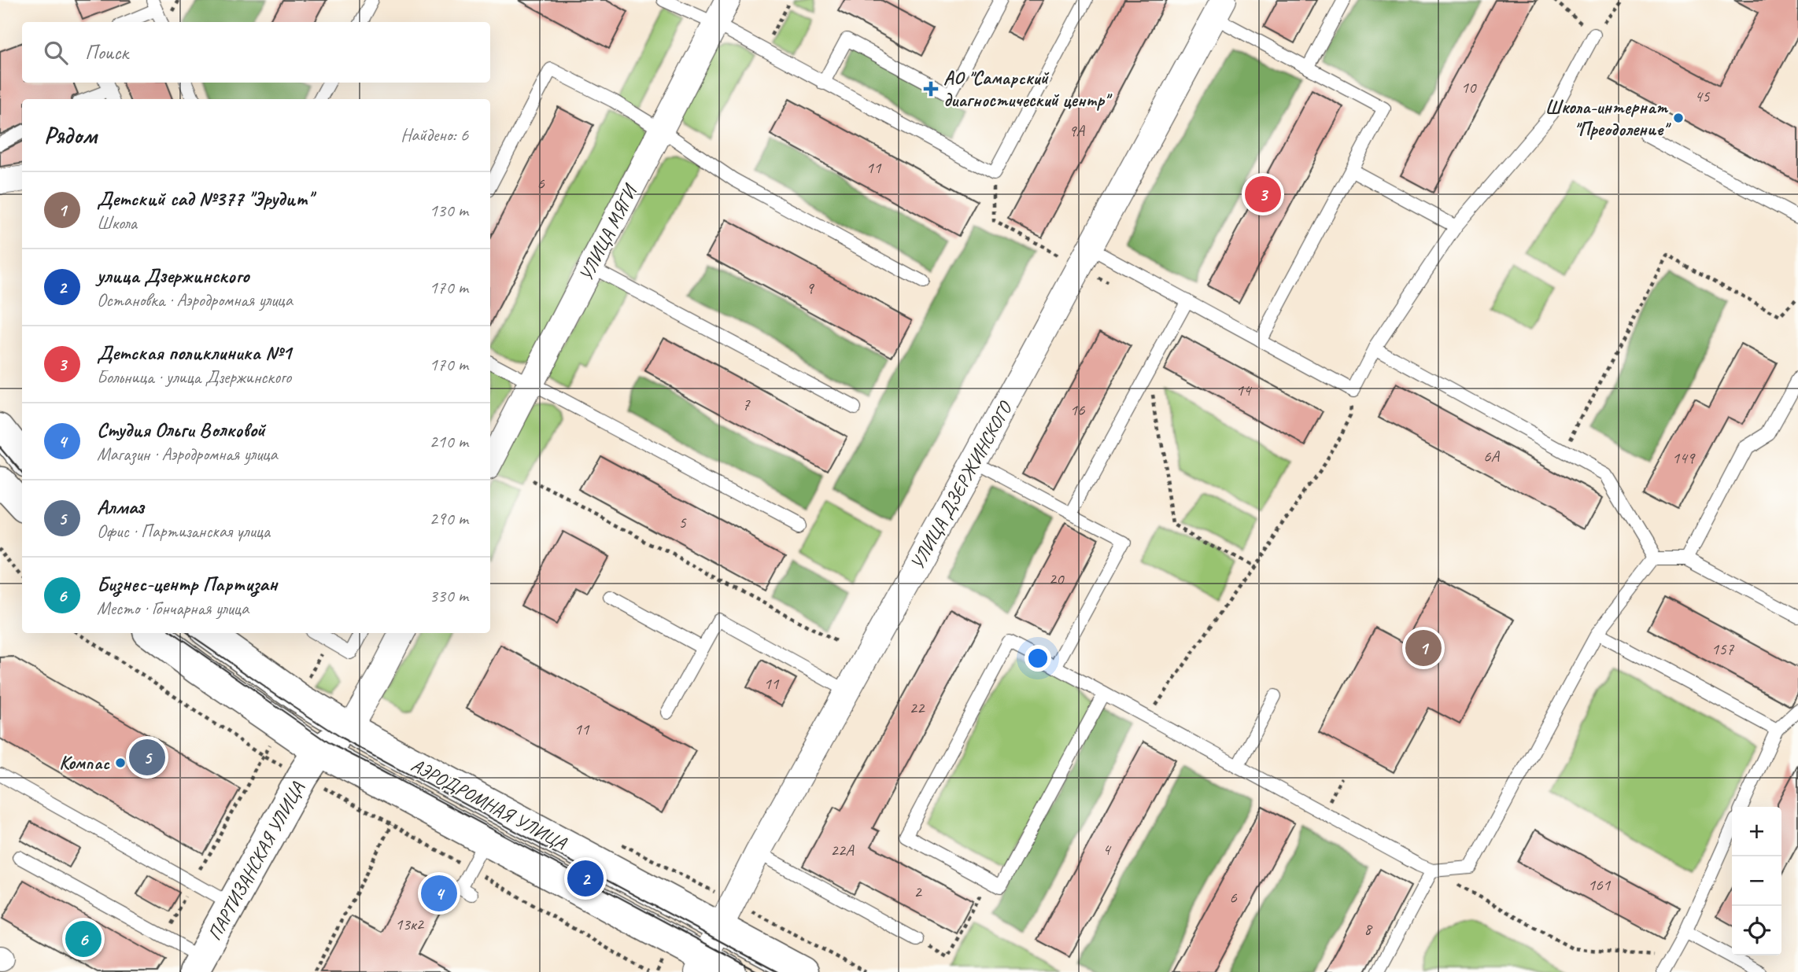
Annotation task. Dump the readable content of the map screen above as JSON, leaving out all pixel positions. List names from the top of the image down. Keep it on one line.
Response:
{"streets":{"street":["УЛИЦА МЯГИ","УЛИЦА ДЗЕРЖИНСКОГО","АЭРОДРОМНАЯ УЛИЦА","ПАРТИЗАНСКАЯ УЛИЦА"]},"crossings":[["УЛИЦА ДЗЕРЖИНСКОГО","АЭРОДРОМНАЯ УЛИЦА"],["АЭРОДРОМНАЯ УЛИЦА","ПАРТИЗАНСКАЯ УЛИЦА"]],"places":{"health":["АО \"Самарский диагностический центр\""],"other":["Школа-интернат \"Преодоление\"","Компас"]},"house_numbers":["10","45","9А","11","6","9","14","7","16","6А","149","5","20","157","11","22","11","4","22А","161","2","6","13к2","8"],"page":{"search":"Поиск","heading":["Рядом","Найдено: 6"],"list":[{"mark":"1","name":"Детский сад №377 \"Эрудит\"","note":"Школа","value":"130 m"},{"mark":"2","name":"улица Дзержинского","note":"Остановка · Аэродромная улица","value":"170 m"},{"mark":"3","name":"Детская поликлиника №1","note":"Больница · улица Дзержинского","value":"170 m"},{"mark":"4","name":"Студия Ольги Волковой","note":"Магазин · Аэродромная улица","value":"210 m"},{"mark":"5","name":"Алмаз","note":"Офис · Партизанская улица","value":"290 m"},{"mark":"6","name":"Бизнес-центр Партизан","note":"Место · Гончарная улица","value":"330 m"}],"pins":["3","1","5","2","4","6"],"map_buttons":["+","−"]}}
